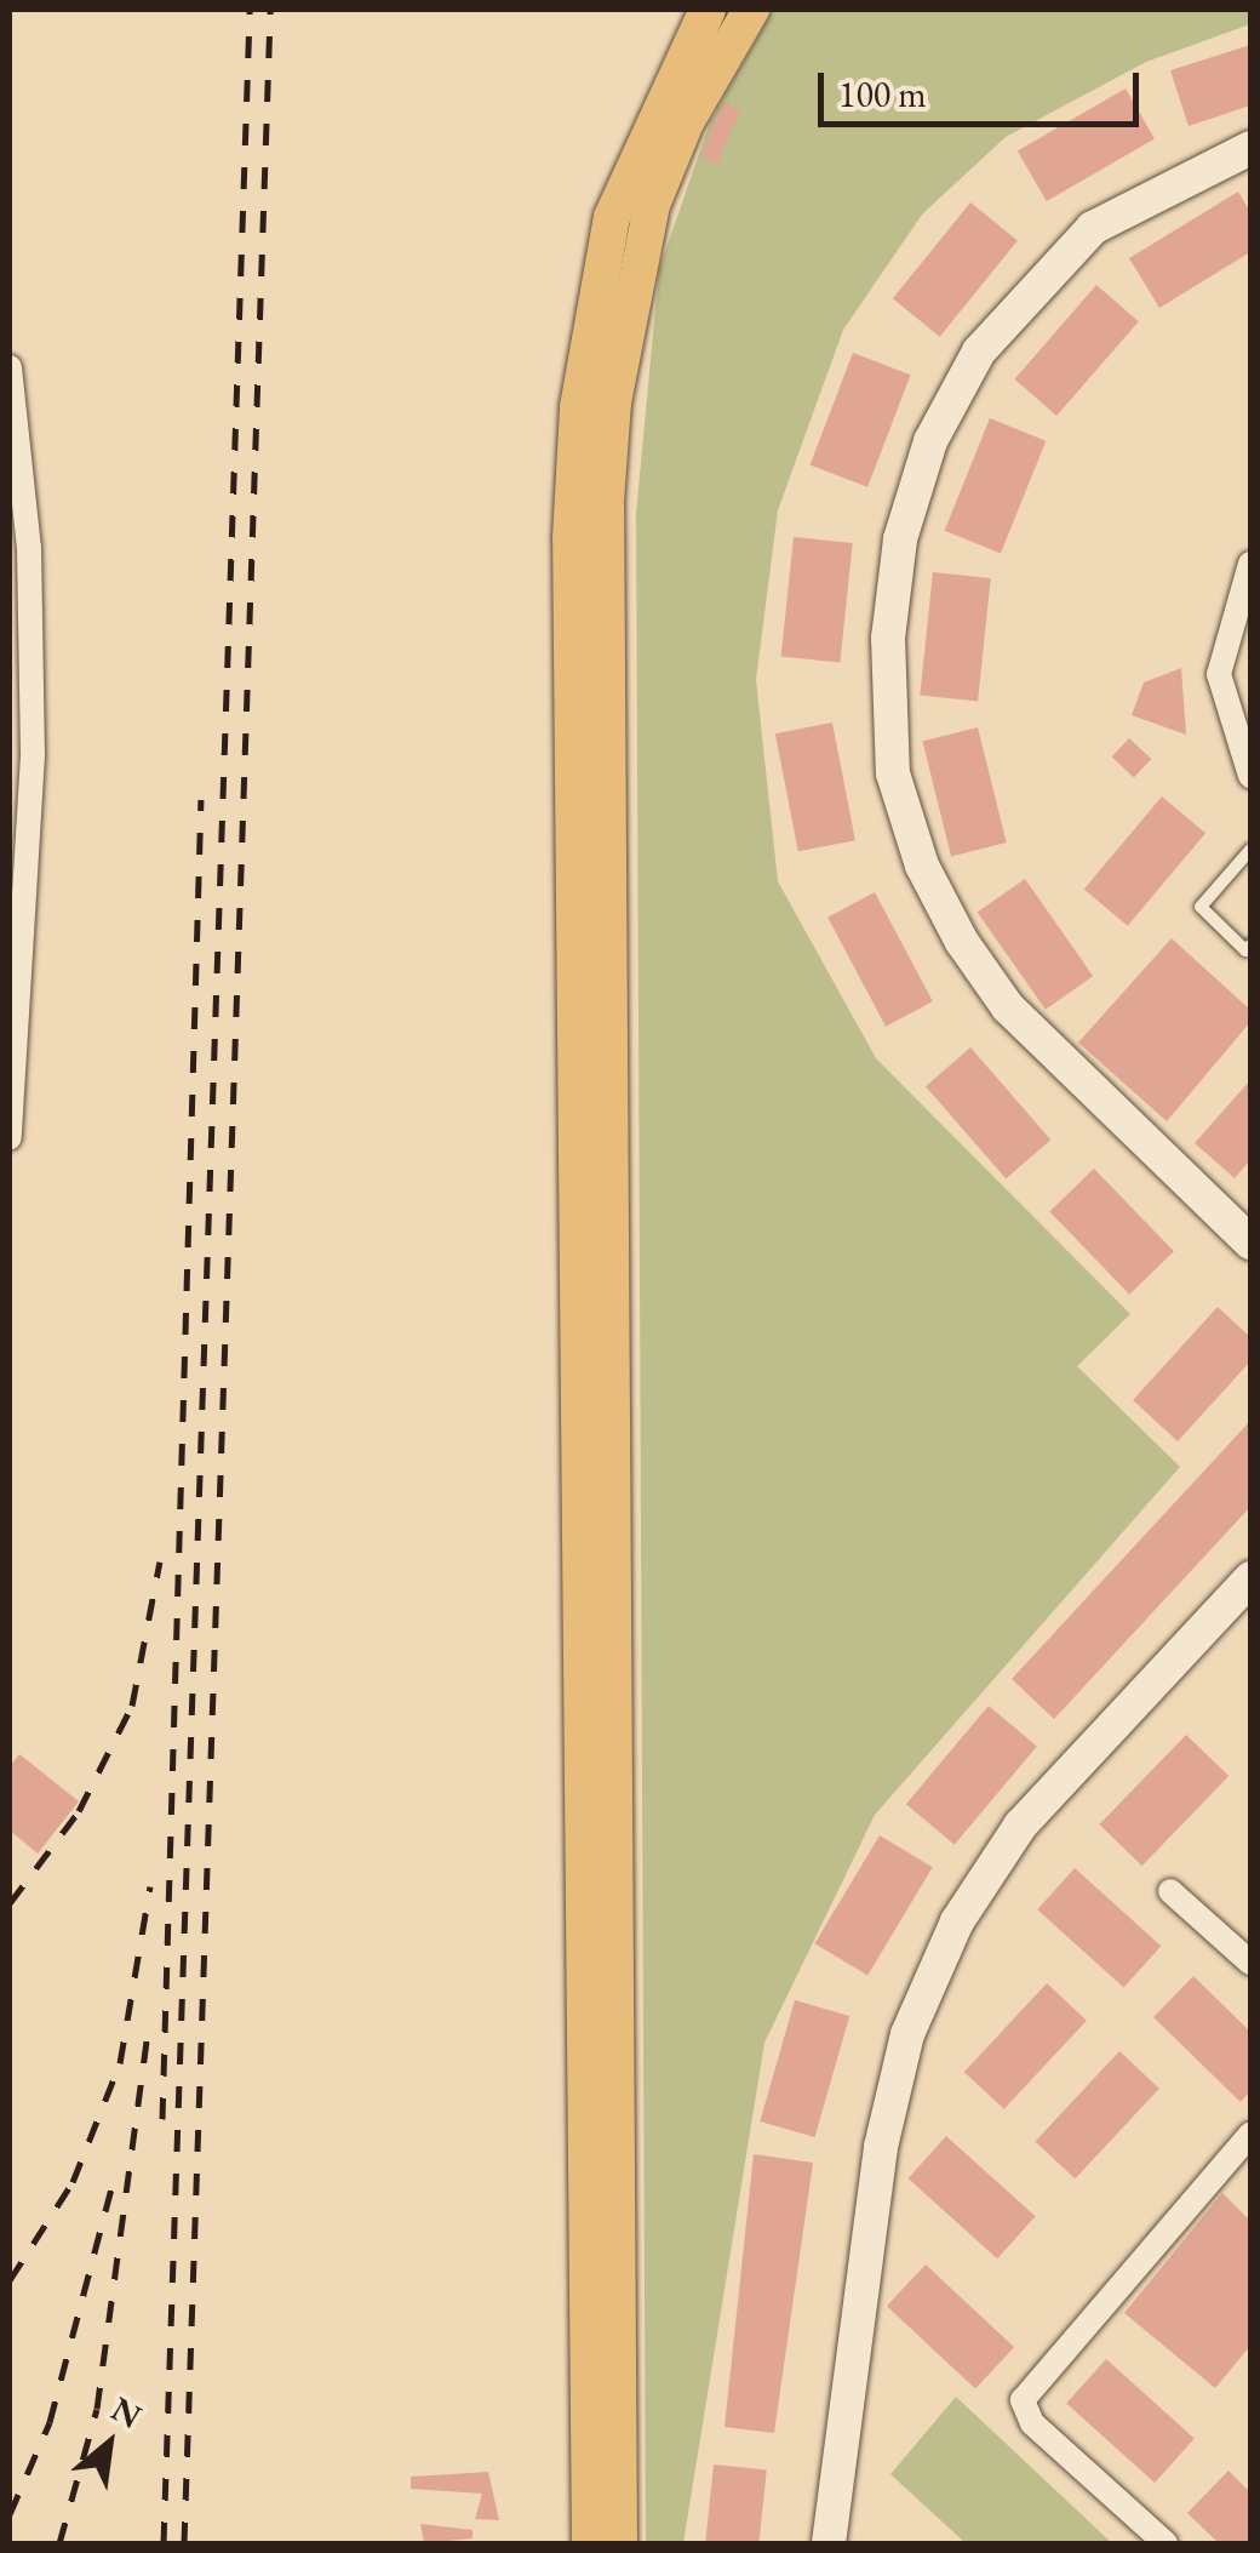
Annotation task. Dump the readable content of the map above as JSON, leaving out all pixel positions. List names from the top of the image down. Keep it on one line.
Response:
{"scale_bar":"100 m","north":"top right"}
